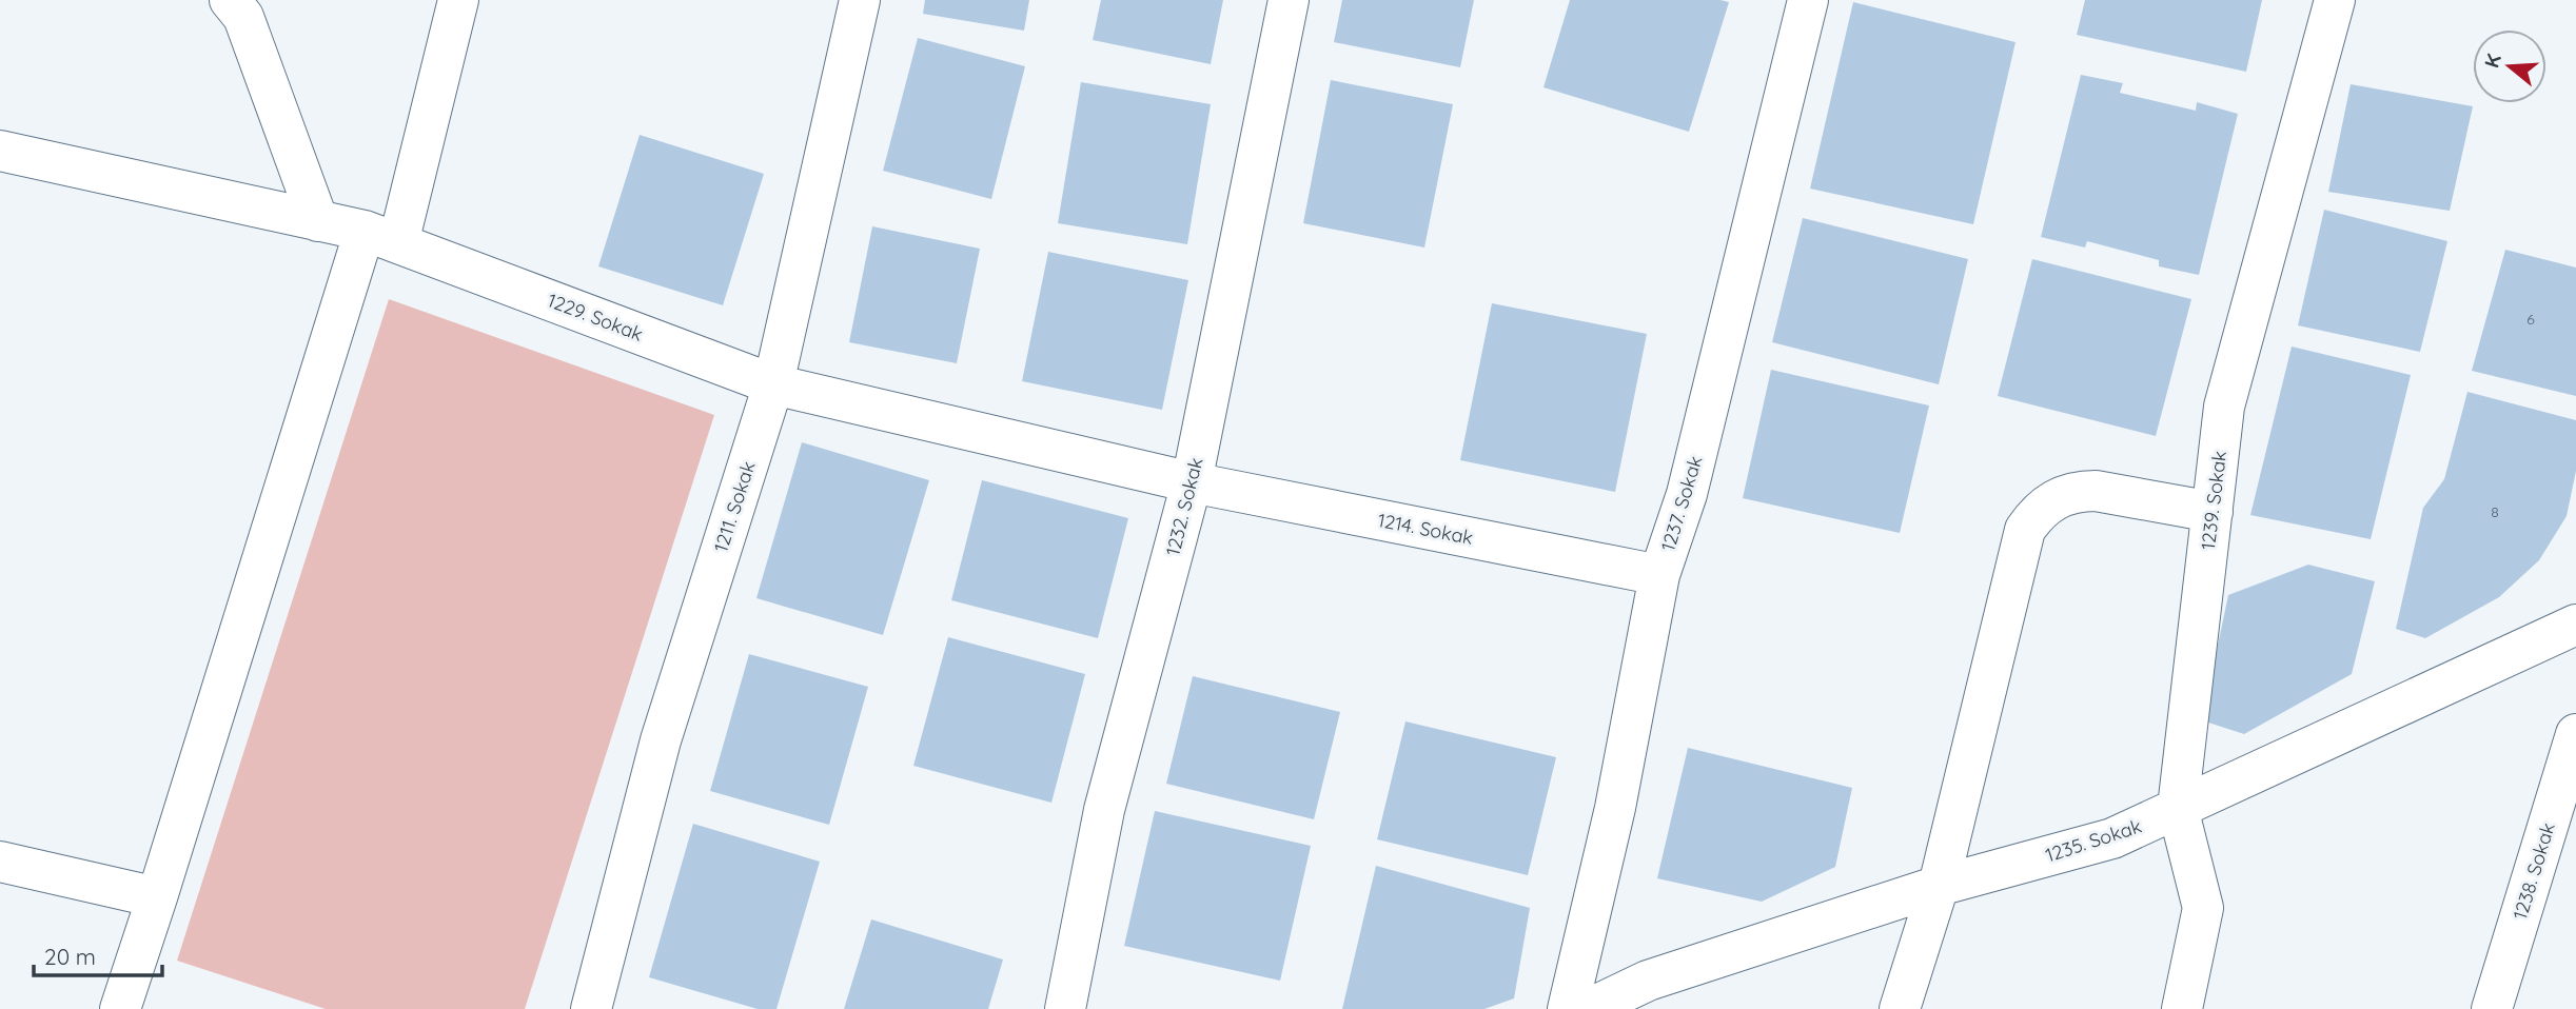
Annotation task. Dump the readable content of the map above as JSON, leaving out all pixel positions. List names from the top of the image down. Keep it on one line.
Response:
{"streets":{"street":["1229. Sokak","1239. Sokak","1237. Sokak","1211. Sokak","1232. Sokak","1214. Sokak","1235. Sokak","1238. Sokak"]},"crossings":[["1229. Sokak","1211. Sokak"],["1229. Sokak","1232. Sokak"],["1229. Sokak","1214. Sokak"],["1239. Sokak","1235. Sokak"],["1237. Sokak","1214. Sokak"],["1232. Sokak","1214. Sokak"]],"house_numbers":["6","8"],"scale_bar":"20 m","north":"left"}
